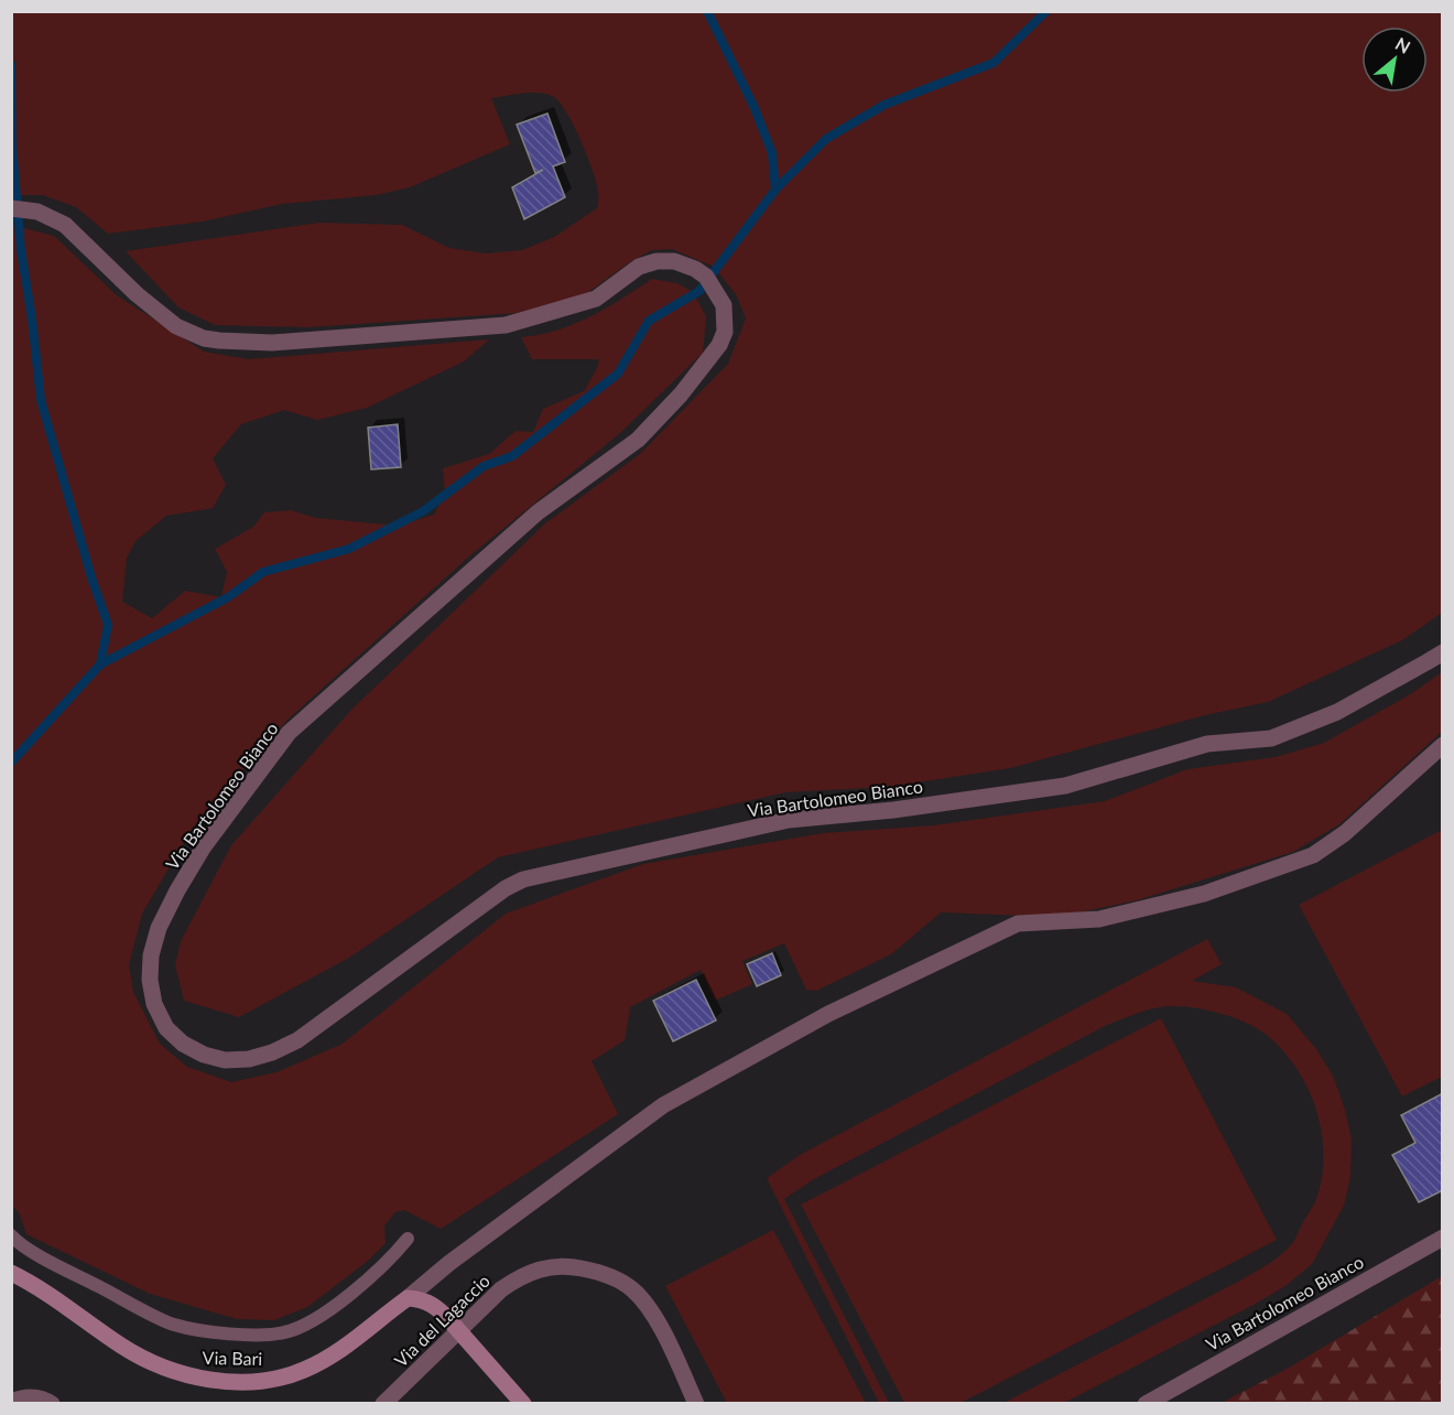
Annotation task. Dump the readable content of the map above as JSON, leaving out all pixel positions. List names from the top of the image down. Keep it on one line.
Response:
{"streets":{"street":["Via Bartolomeo Bianco","Via del Lagaccio","Via Bari"]},"north":"top right"}
